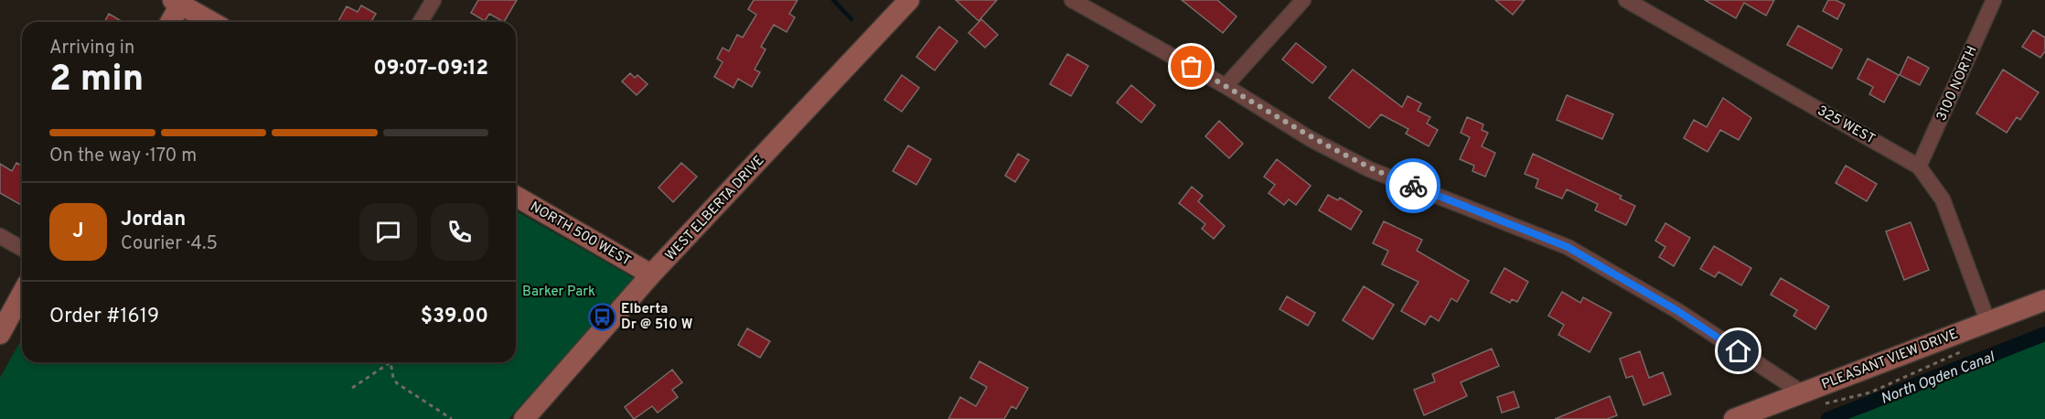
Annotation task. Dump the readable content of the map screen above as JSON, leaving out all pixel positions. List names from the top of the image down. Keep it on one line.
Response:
{"streets":{"street":["3100 NORTH","325 WEST","WEST ELBERTA DRIVE","NORTH 500 WEST","PLEASANT VIEW DRIVE"]},"crossings":[["3100 NORTH","325 WEST"],["325 WEST","PLEASANT VIEW DRIVE"],["WEST ELBERTA DRIVE","NORTH 500 WEST"]],"water":["North Ogden Canal"],"parks":["Barker Park"],"places":{"bus stop":["Elberta Dr @ 510 W"]},"page":{"heading":["2 min","Arriving in","09:07–09:12"],"panel":["Jordan","Courier · 4.5","Order #1619","$39.00"],"bar":"On the way · 170 m","round":"J"}}
